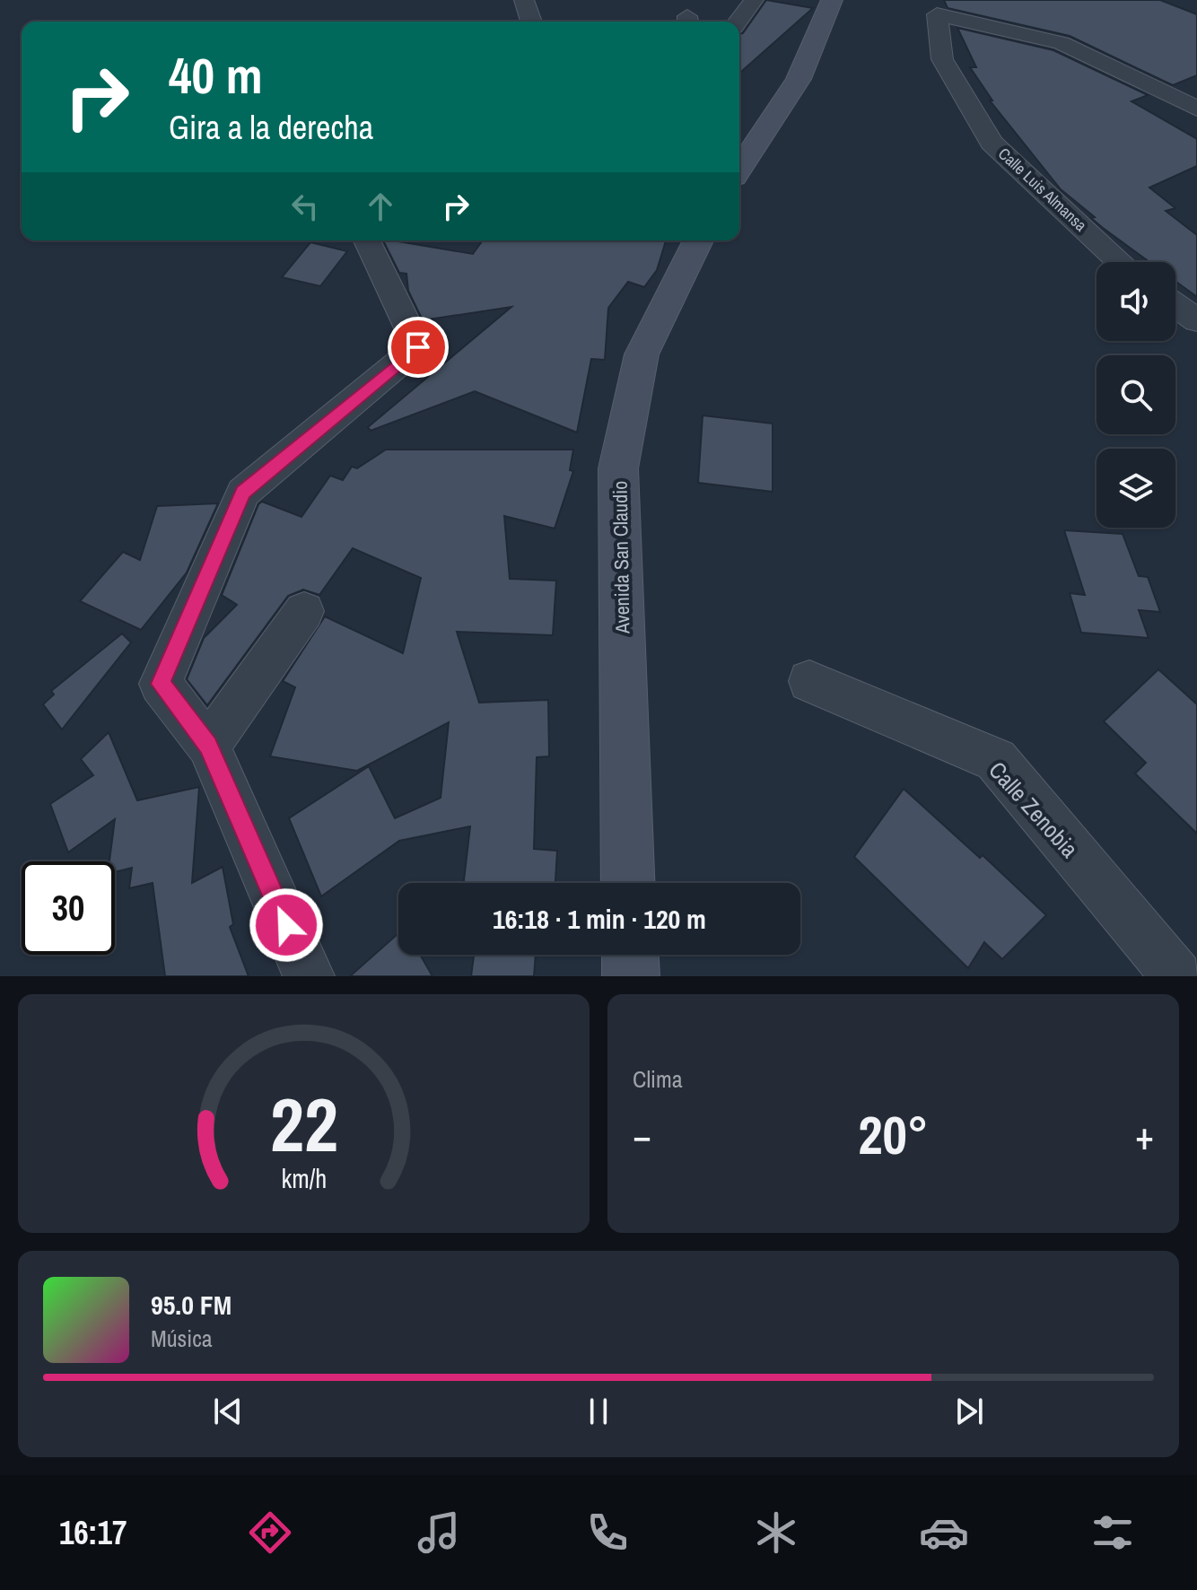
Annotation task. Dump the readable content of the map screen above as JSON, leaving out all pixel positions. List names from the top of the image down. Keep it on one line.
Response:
{"streets":{"street":["Calle Luis Almansa","Avenida San Claudio","Calle Zenobia"]},"page":{"turn":["40 m","Gira a la derecha"],"limit":"30","trip":"16:18 · 1 min · 120 m","tile":"Clima","heat":["−","20°","+"],"song":["95.0 FM","Música"],"tabs":"16:17","gauge":["22","km/h"]}}
